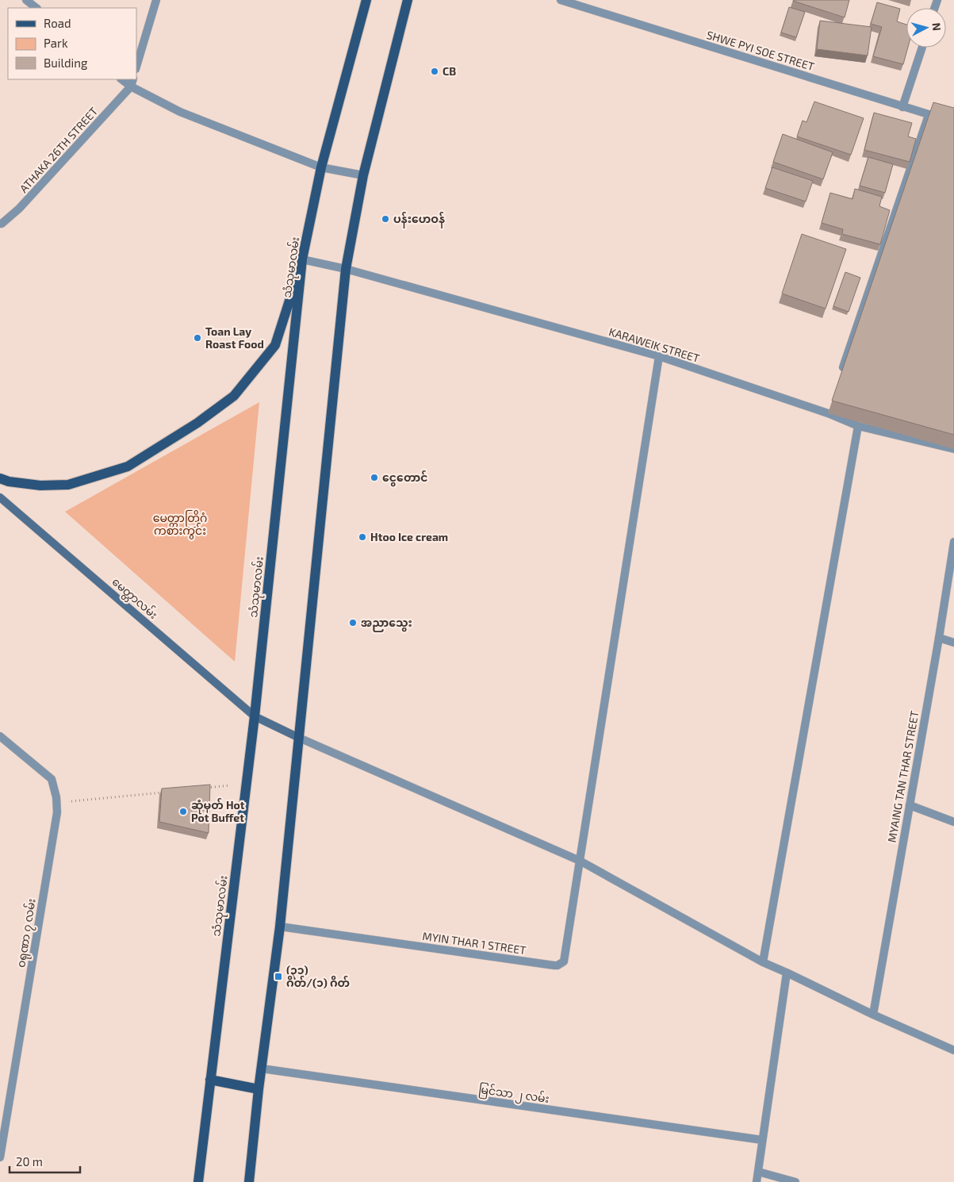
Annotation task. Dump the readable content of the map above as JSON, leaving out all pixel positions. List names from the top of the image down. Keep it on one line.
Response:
{"streets":{"main road":["သံသုမာလမ်း","မေတ္တာလမ်း"],"street":["SHWE PYI SOE STREET","ATHAKA 26TH STREET","KARAWEIK STREET","MYAING TAN THAR STREET","၀ရုဏာ ၇ လမ်း","MYIN THAR 1 STREET","မြင်သာ ၂ လမ်း"]},"crossings":[["သံသုမာလမ်း","KARAWEIK STREET"],["သံသုမာလမ်း","မေတ္တာလမ်း"],["KARAWEIK STREET","MYIN THAR 1 STREET"]],"parks":["မေတ္တာတြိဂံ ကစားကွင်း"],"places":{"other":["CB","ပန်းဟေဝန်","Toan Lay Roast Food","ငွေတောင်","Htoo Ice cream","အညာသွေး","ဆုံမှတ် Hot Pot Buffet"],"transit":["(၃၁) ဂိတ်/(၁) ဂိတ်"]},"legend":["Road","Park","Building"],"scale_bar":"20 m","north":"right"}
